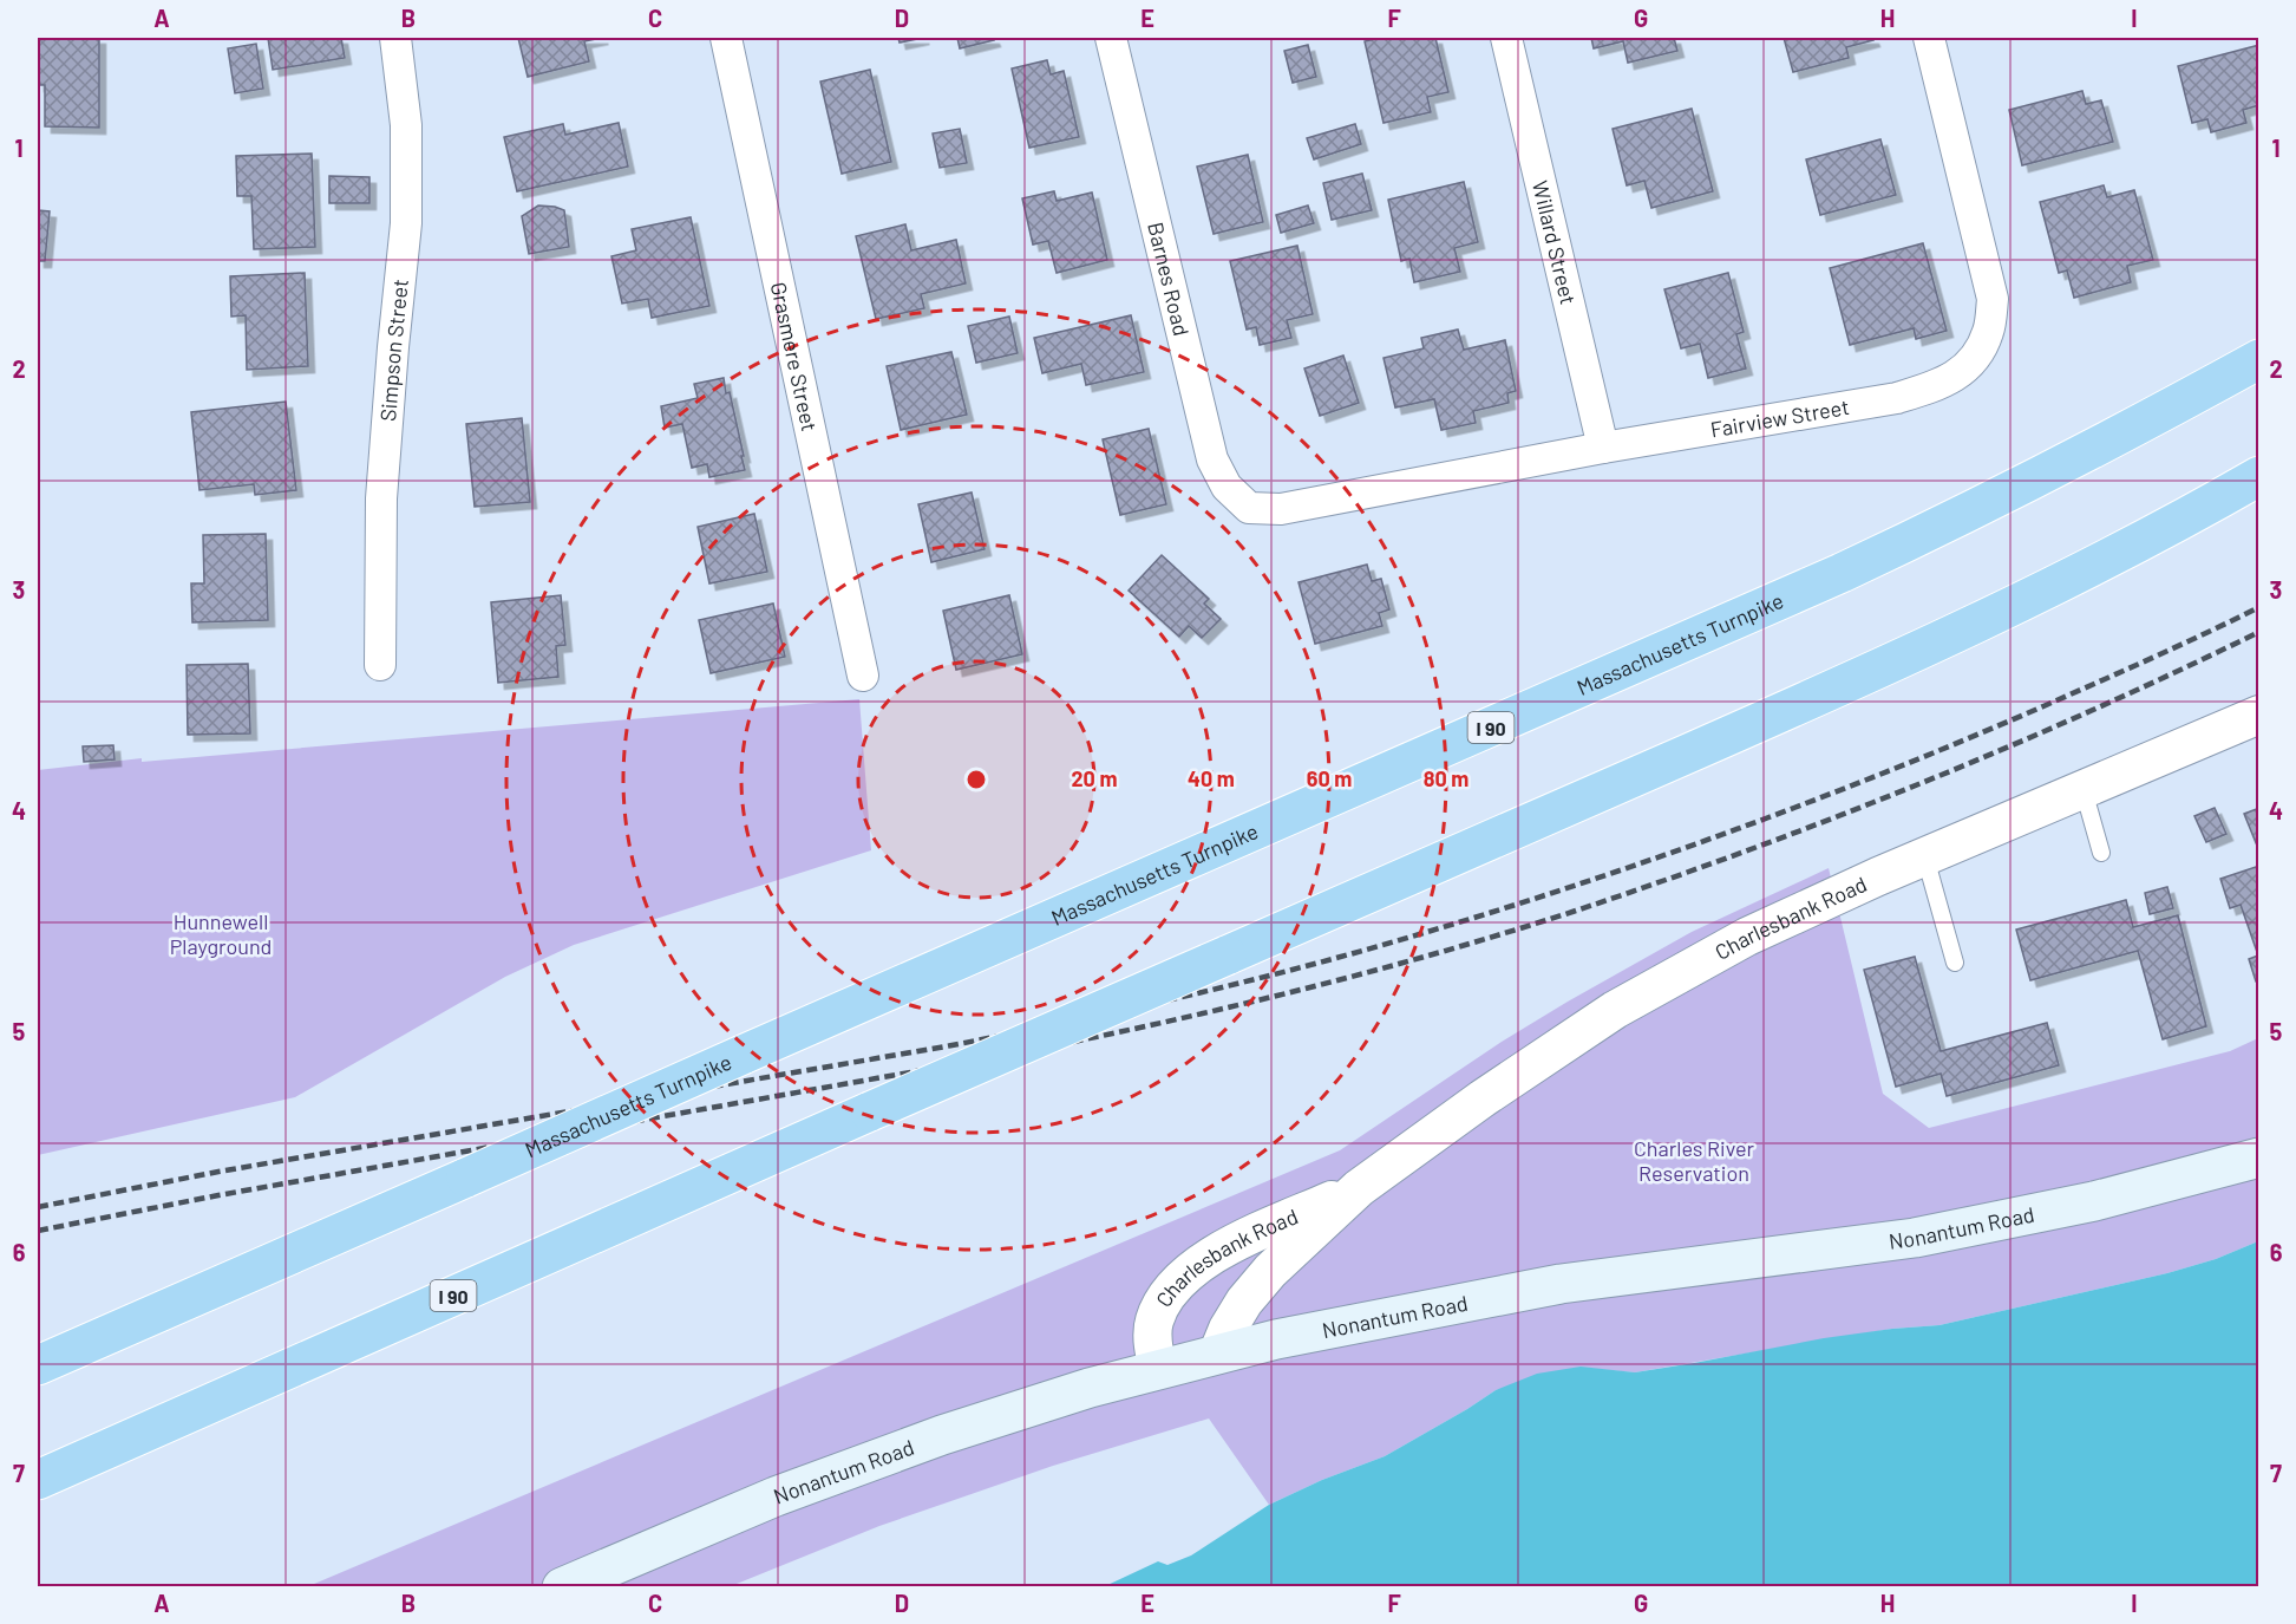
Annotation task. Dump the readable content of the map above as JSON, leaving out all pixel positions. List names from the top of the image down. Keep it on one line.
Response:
{"streets":{"highway":["Massachusetts Turnpike","I 90"],"main road":["Nonantum Road"],"street":["Willard Street","Barnes Road","Simpson Street","Grasmere Street","Fairview Street","Charlesbank Road"]},"crossings":[["Willard Street","Fairview Street"],["Barnes Road","Fairview Street"],["Charlesbank Road","Nonantum Road"]],"parks":["Hunnewell Playground","Charles River Reservation"],"grid":{"columns":["A","B","C","D","E","F","G","H","I"],"rows":["1","2","3","4","5","6","7"]},"rings":["20 m","40 m","60 m","80 m"]}
